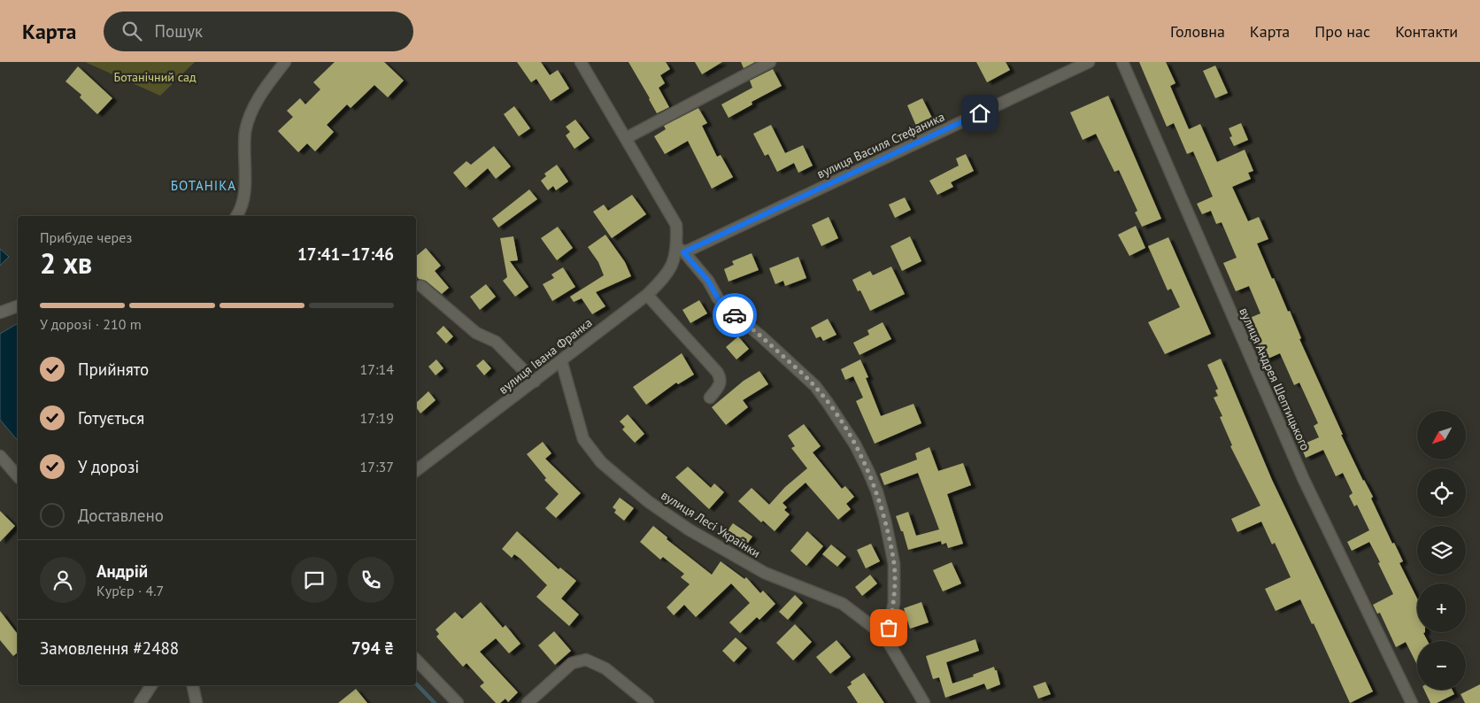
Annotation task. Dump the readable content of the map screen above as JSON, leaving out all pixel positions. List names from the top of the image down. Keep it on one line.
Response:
{"streets":{"street":["вулиця Василя Стефаника","вулиця Івана Франка","вулиця Андрея Шептицького","вулиця Лесі Українки"]},"crossings":[["вулиця Василя Стефаника","вулиця Івана Франка"],["вулиця Івана Франка","вулиця Лесі Українки"]],"districts":["БОТАНІКА"],"parks":["Ботанічний сад"],"north":"bottom left","page":{"header":"Карта","search":"Пошук","nav":["Головна","Карта","Про нас","Контакти"],"heading":["2 хв","Прибуде через","17:41–17:46"],"panel":["Андрій","Кур’єр · 4.7","Замовлення #2488","794 ₴"],"bar":"У дорозі · 210 m","list":[["Прийнято","17:14"],["Готується","17:19"],["У дорозі","17:37"],"Доставлено"],"map_buttons":["+","−"]}}
